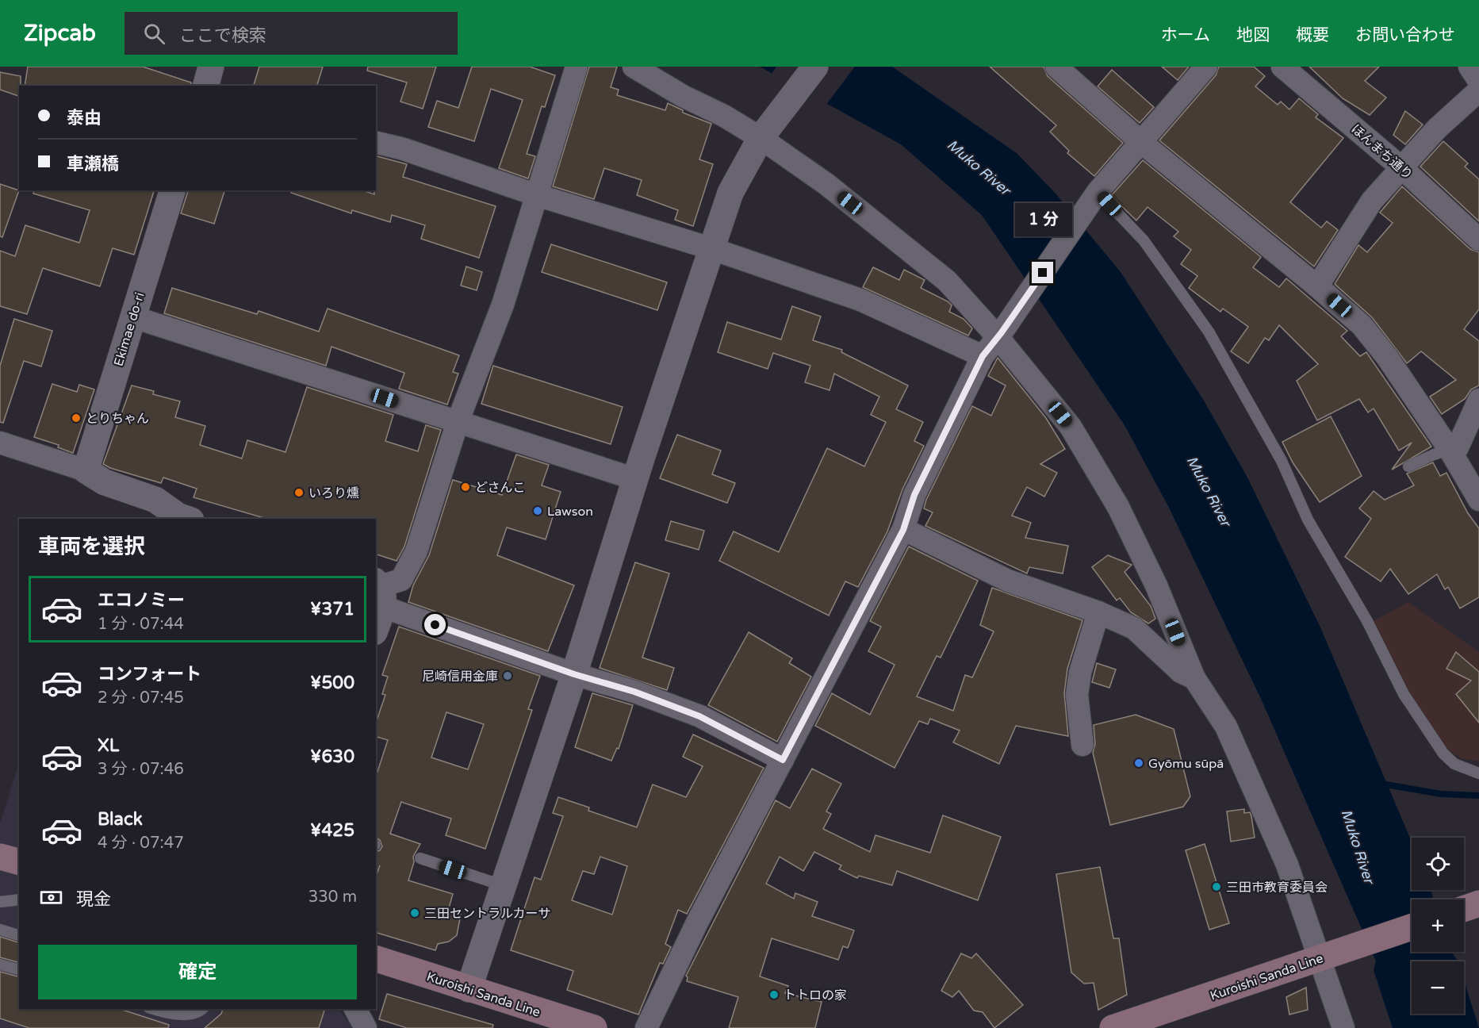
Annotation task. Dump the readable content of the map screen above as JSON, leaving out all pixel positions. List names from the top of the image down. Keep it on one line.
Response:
{"streets":{"main road":["Kuroishi Sanda Line"],"street":["ほんまち通り","Ekimae do-ri"]},"water":["Muko River"],"places":["とりちゃん","どさんこ","いろり燻","Lawson","尼崎信用金庫","Gyōmu sūpā","三田市教育委員会","三田セントラルカーサ","トトロの家"],"page":{"header":"Zipcab","search":"ここで検索","nav":["ホーム","地図","概要","お問い合わせ"],"banner":["泰由","車瀬橋"],"bubble":"1 分","heading":"車両を選択","list":[{"name":"エコノミー","note":"1 分 · 07:44","value":"¥371"},{"name":"コンフォート","note":"2 分 · 07:45","value":"¥500"},{"name":"XL","note":"3 分 · 07:46","value":"¥630"},{"name":"Black","note":"4 分 · 07:47","value":"¥425"}],"map_buttons":["+","−"],"pay":["現金","330 m"],"buttons":"確定"}}
